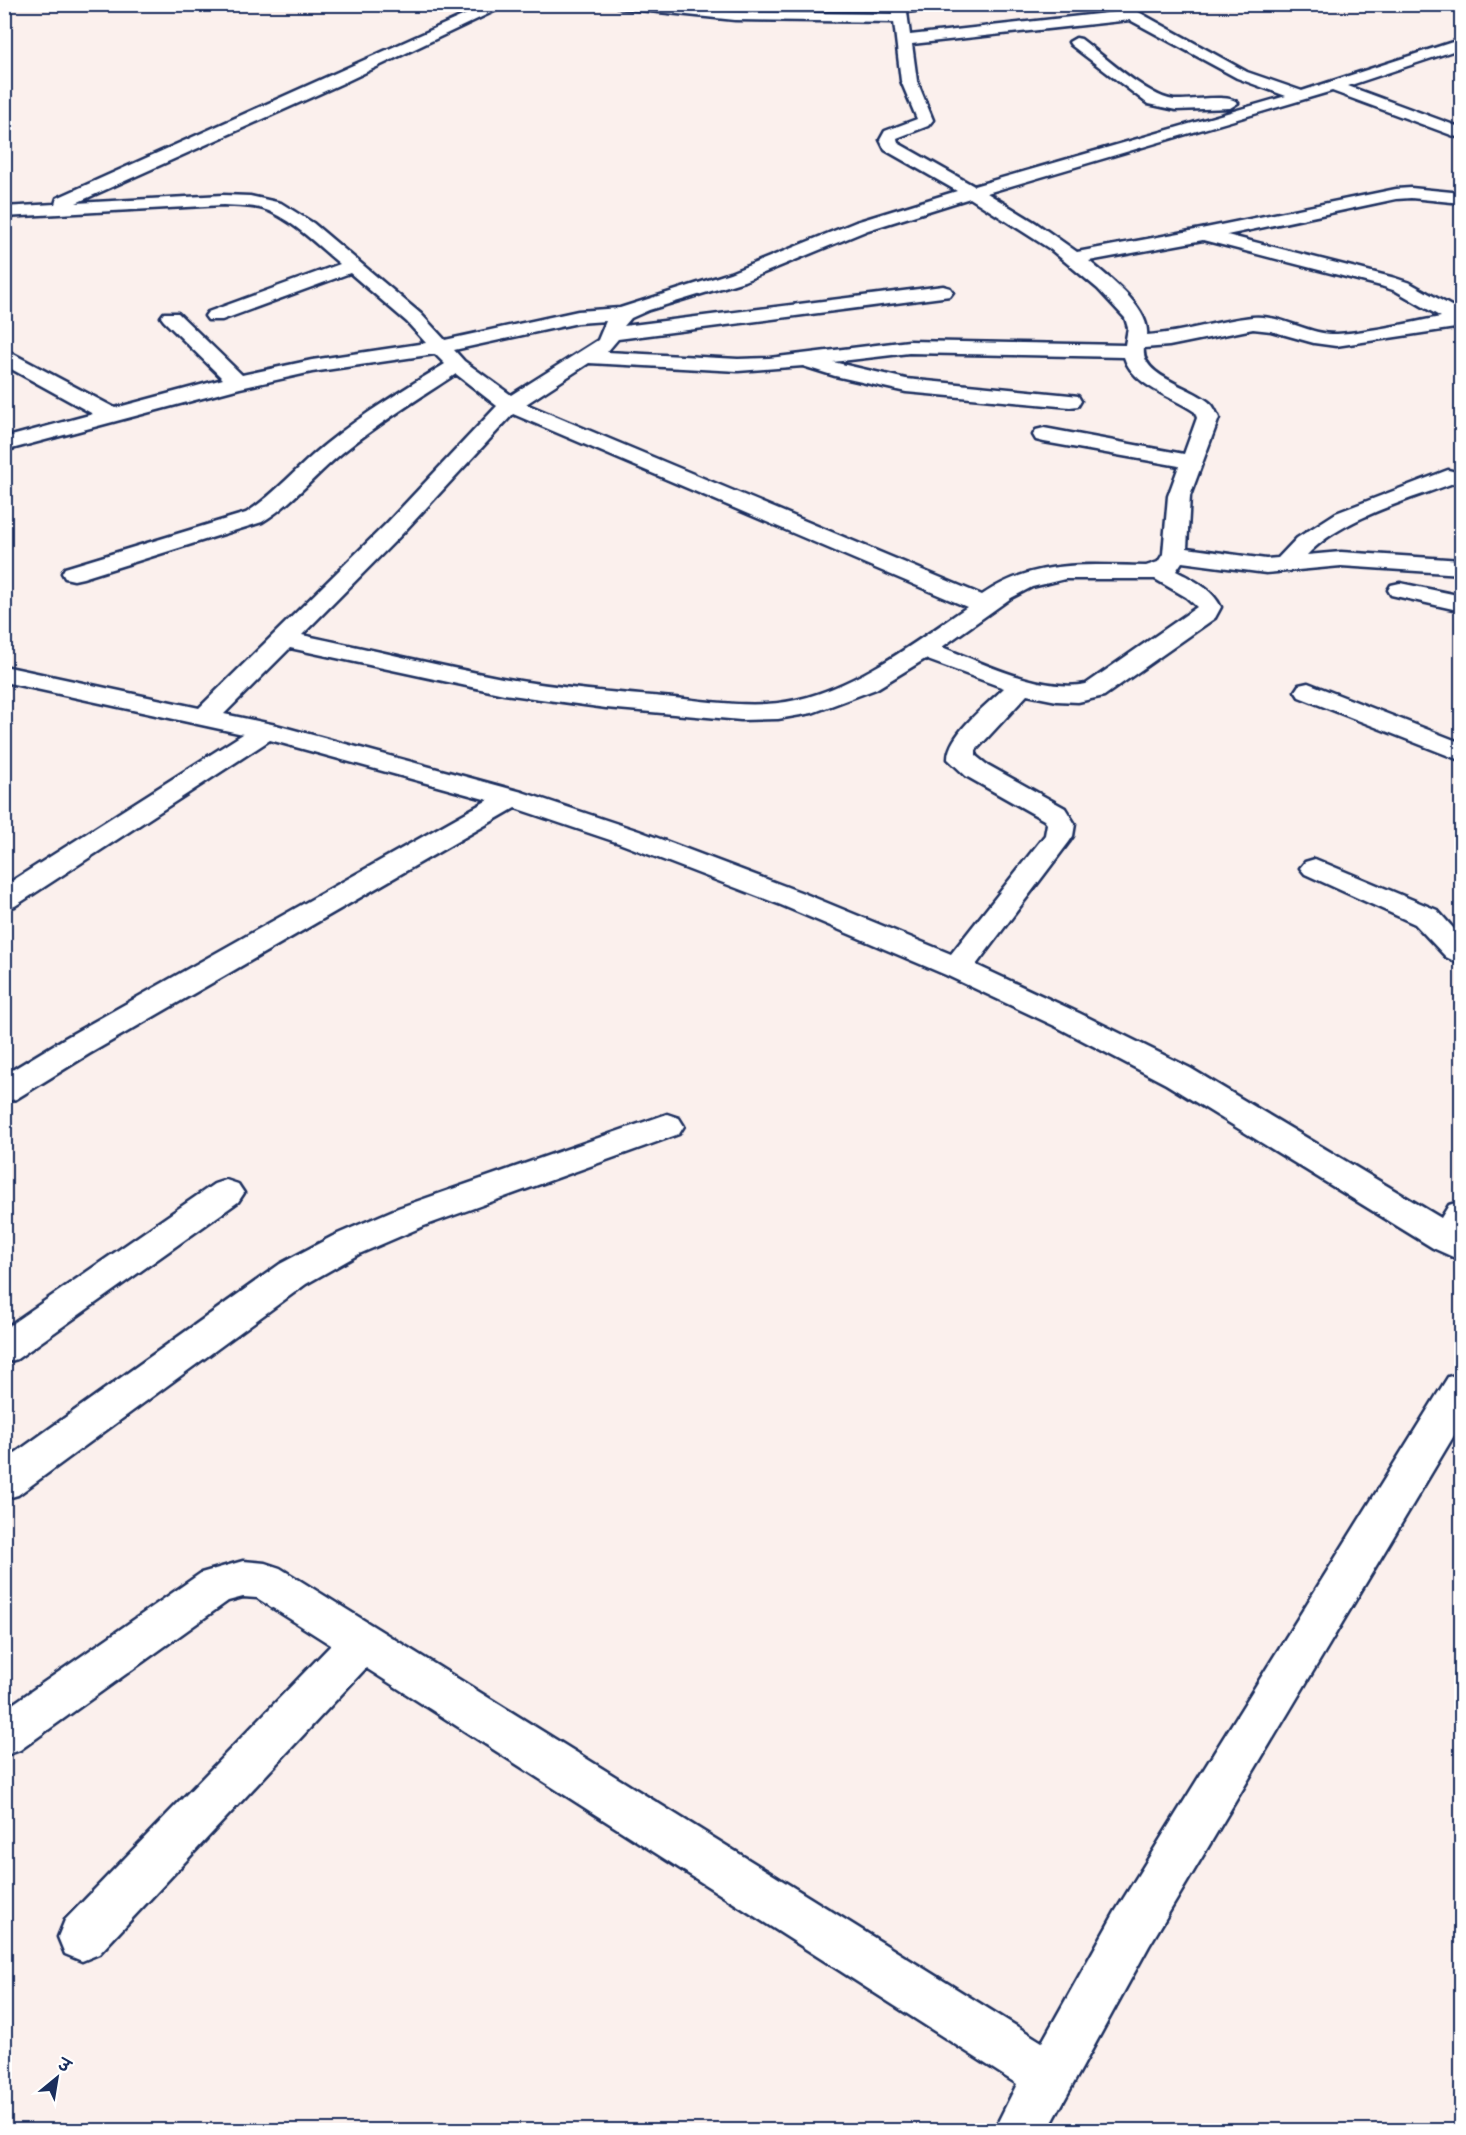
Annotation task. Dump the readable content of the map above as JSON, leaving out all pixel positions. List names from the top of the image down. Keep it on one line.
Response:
{"north":"top right"}
